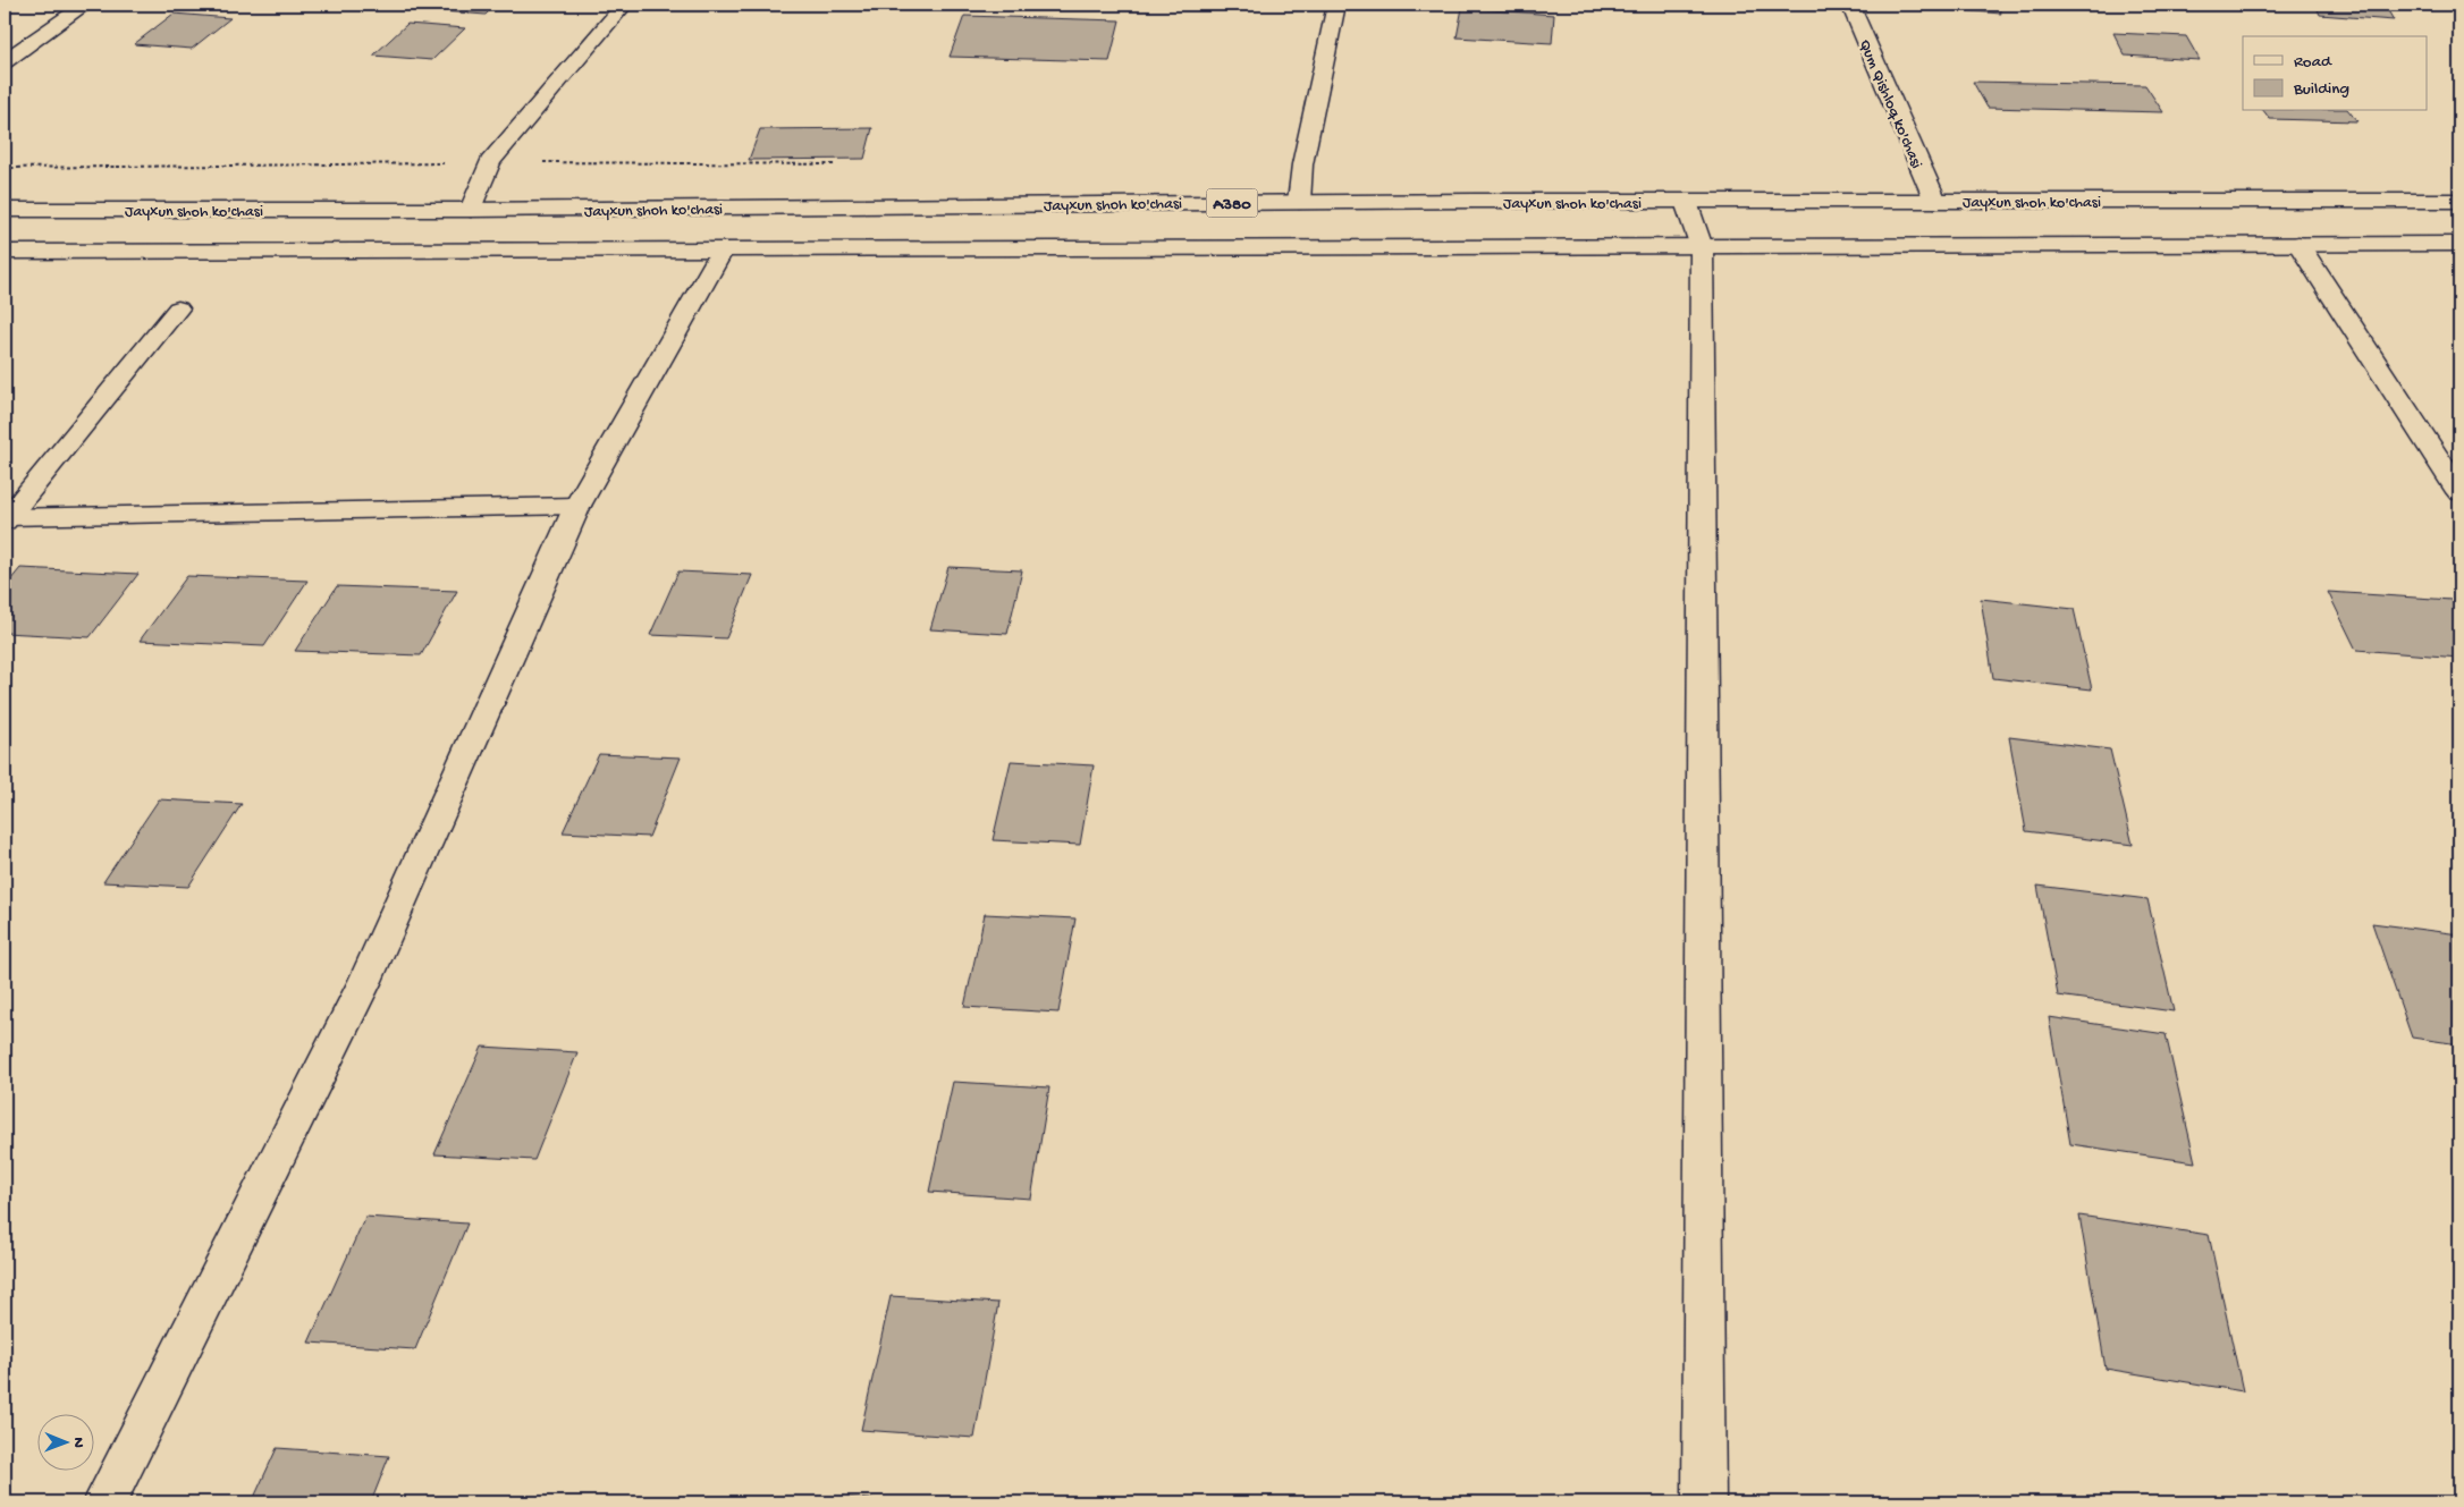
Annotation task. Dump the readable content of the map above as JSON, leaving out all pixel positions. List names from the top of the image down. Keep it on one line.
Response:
{"streets":{"main road":["Qum Qishloq ko'chasi","Jayxun shoh ko'chasi","A380"]},"crossings":[["Qum Qishloq ko'chasi","Jayxun shoh ko'chasi"]],"legend":["Road","Building"],"north":"right"}
